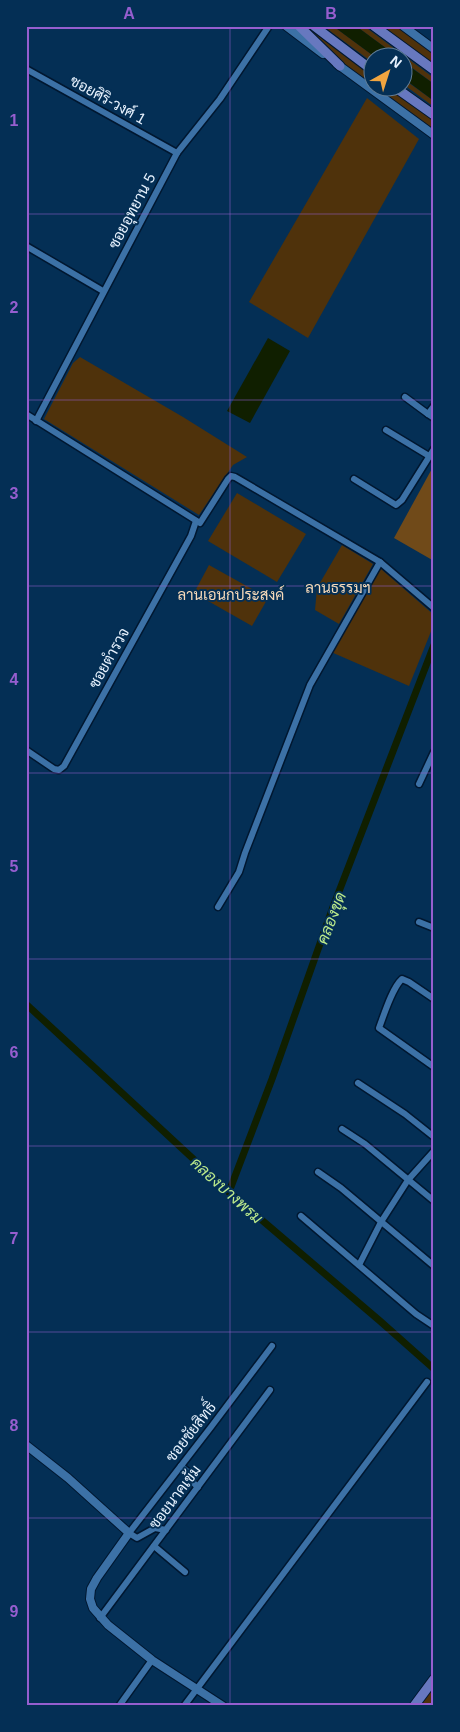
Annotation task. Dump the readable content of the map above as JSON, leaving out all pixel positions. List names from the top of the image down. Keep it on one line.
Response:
{"streets":{"street":["ซอยศิริ-วงศ์ 1","ซอยอุทยาน 5","ซอยตำรวจ","ซอยชัยสิทธิ์","ซอยนาคเข้ม"]},"crossings":[["ซอยศิริ-วงศ์ 1","ซอยอุทยาน 5"]],"water":["คลองขุด","คลองบางพรม"],"parks":["ลานธรรมฯ","ลานเอนกประสงค์"],"north":"top right","grid":{"columns":["A","B"],"rows":["1","2","3","4","5","6","7","8","9"]}}
